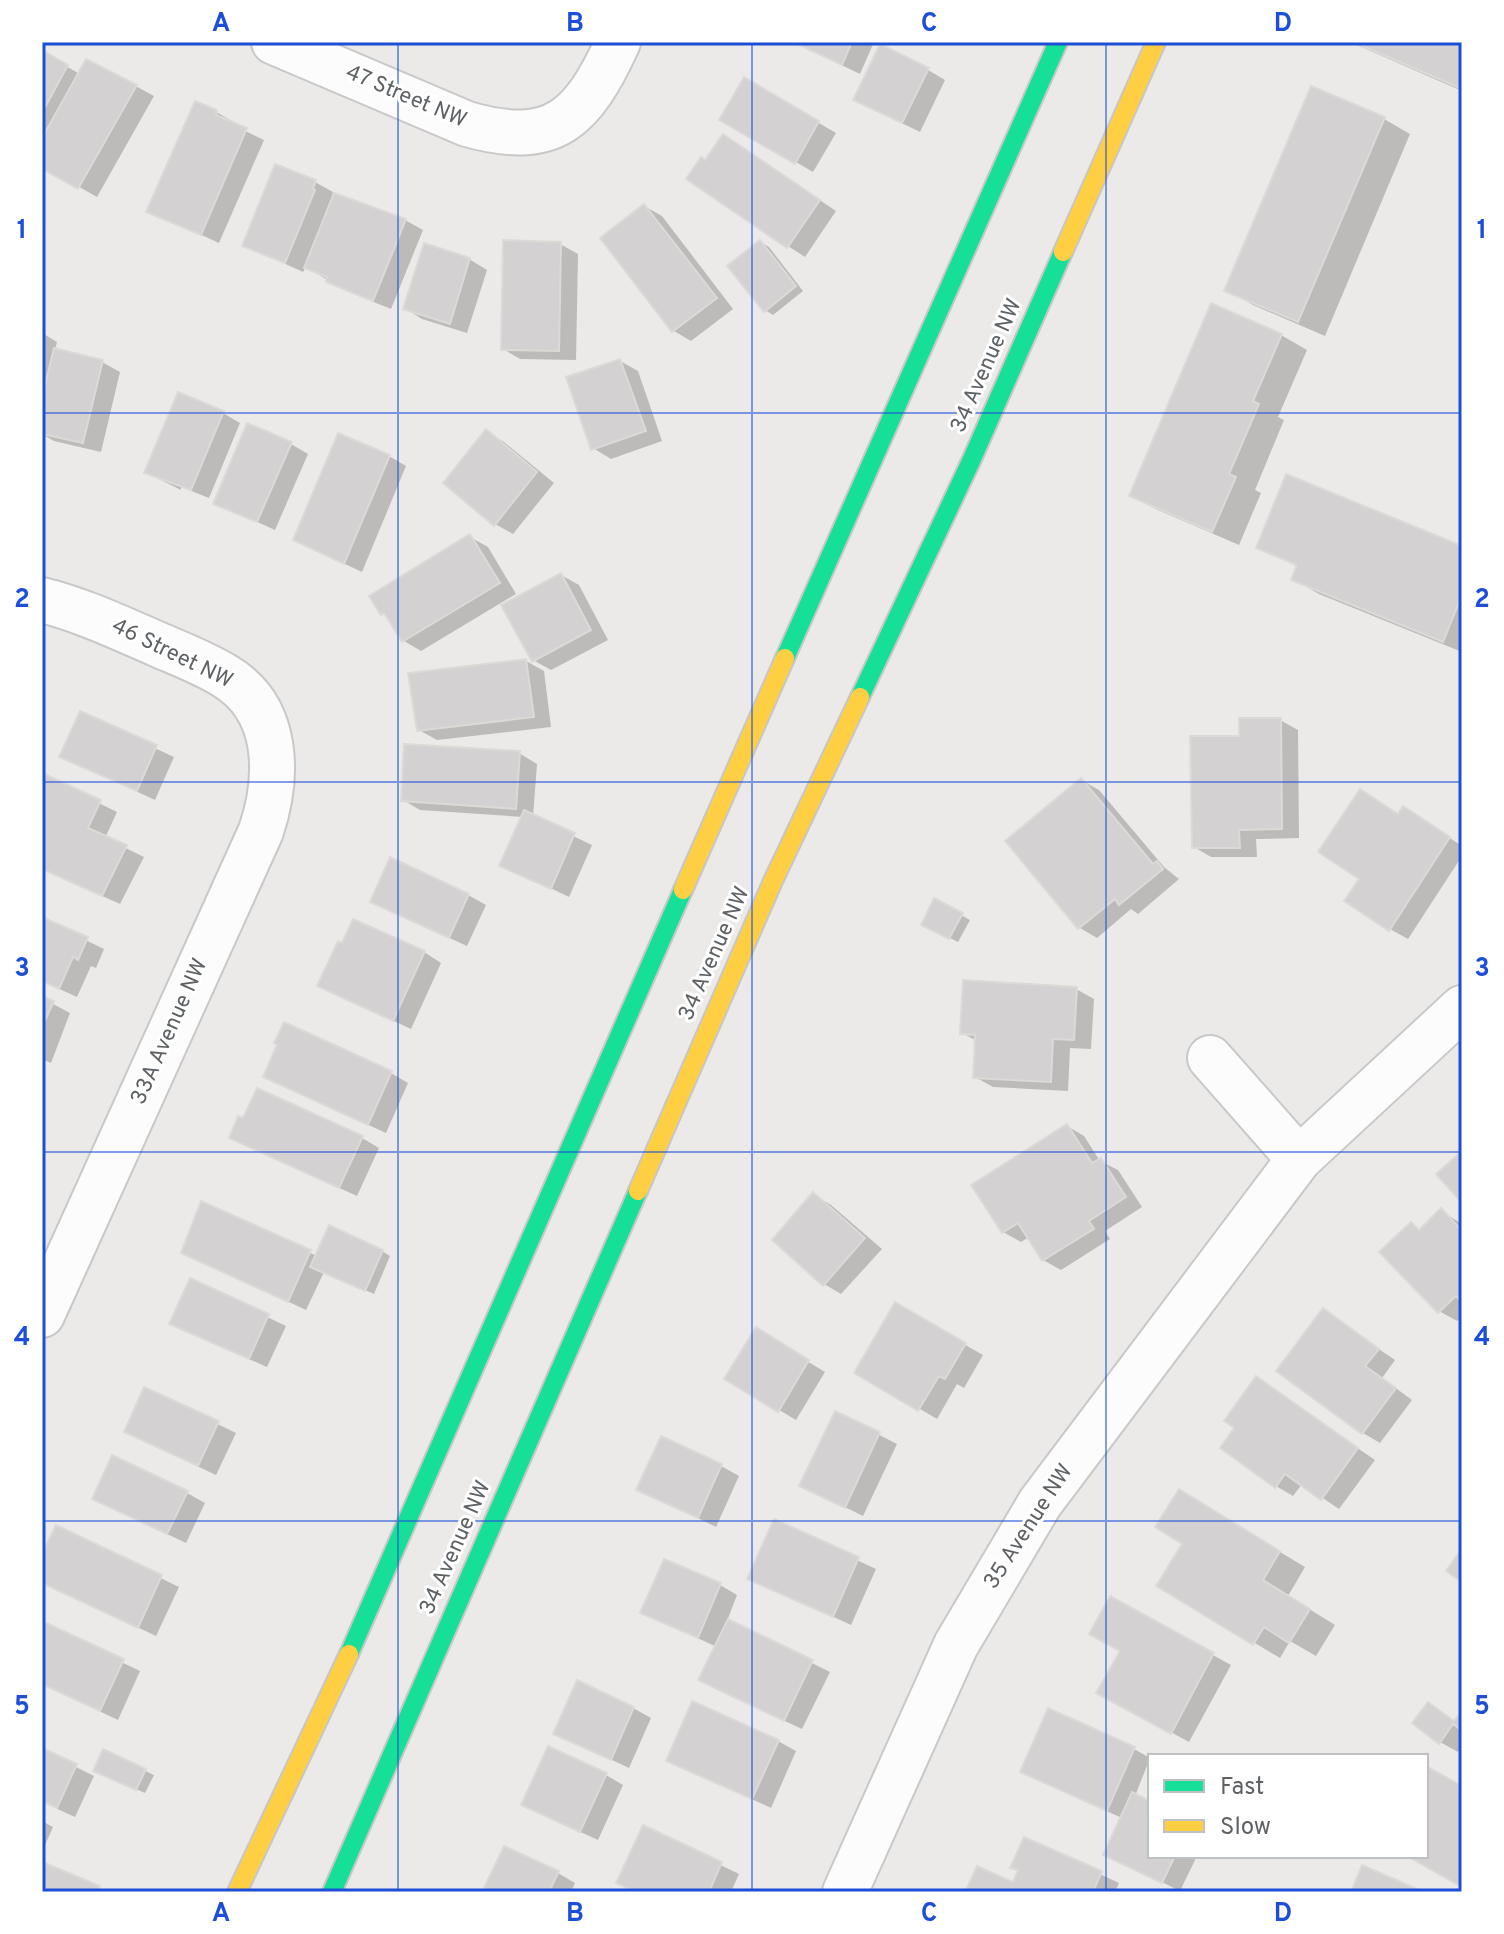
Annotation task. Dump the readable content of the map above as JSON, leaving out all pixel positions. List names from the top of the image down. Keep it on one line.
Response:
{"streets":{"main road":["34 Avenue NW"],"street":["47 Street NW","46 Street NW","33A Avenue NW","35 Avenue NW"]},"crossings":[["46 Street NW","33A Avenue NW"]],"legend":["Fast","Slow"],"grid":{"columns":["A","B","C","D"],"rows":["1","2","3","4","5"]}}
